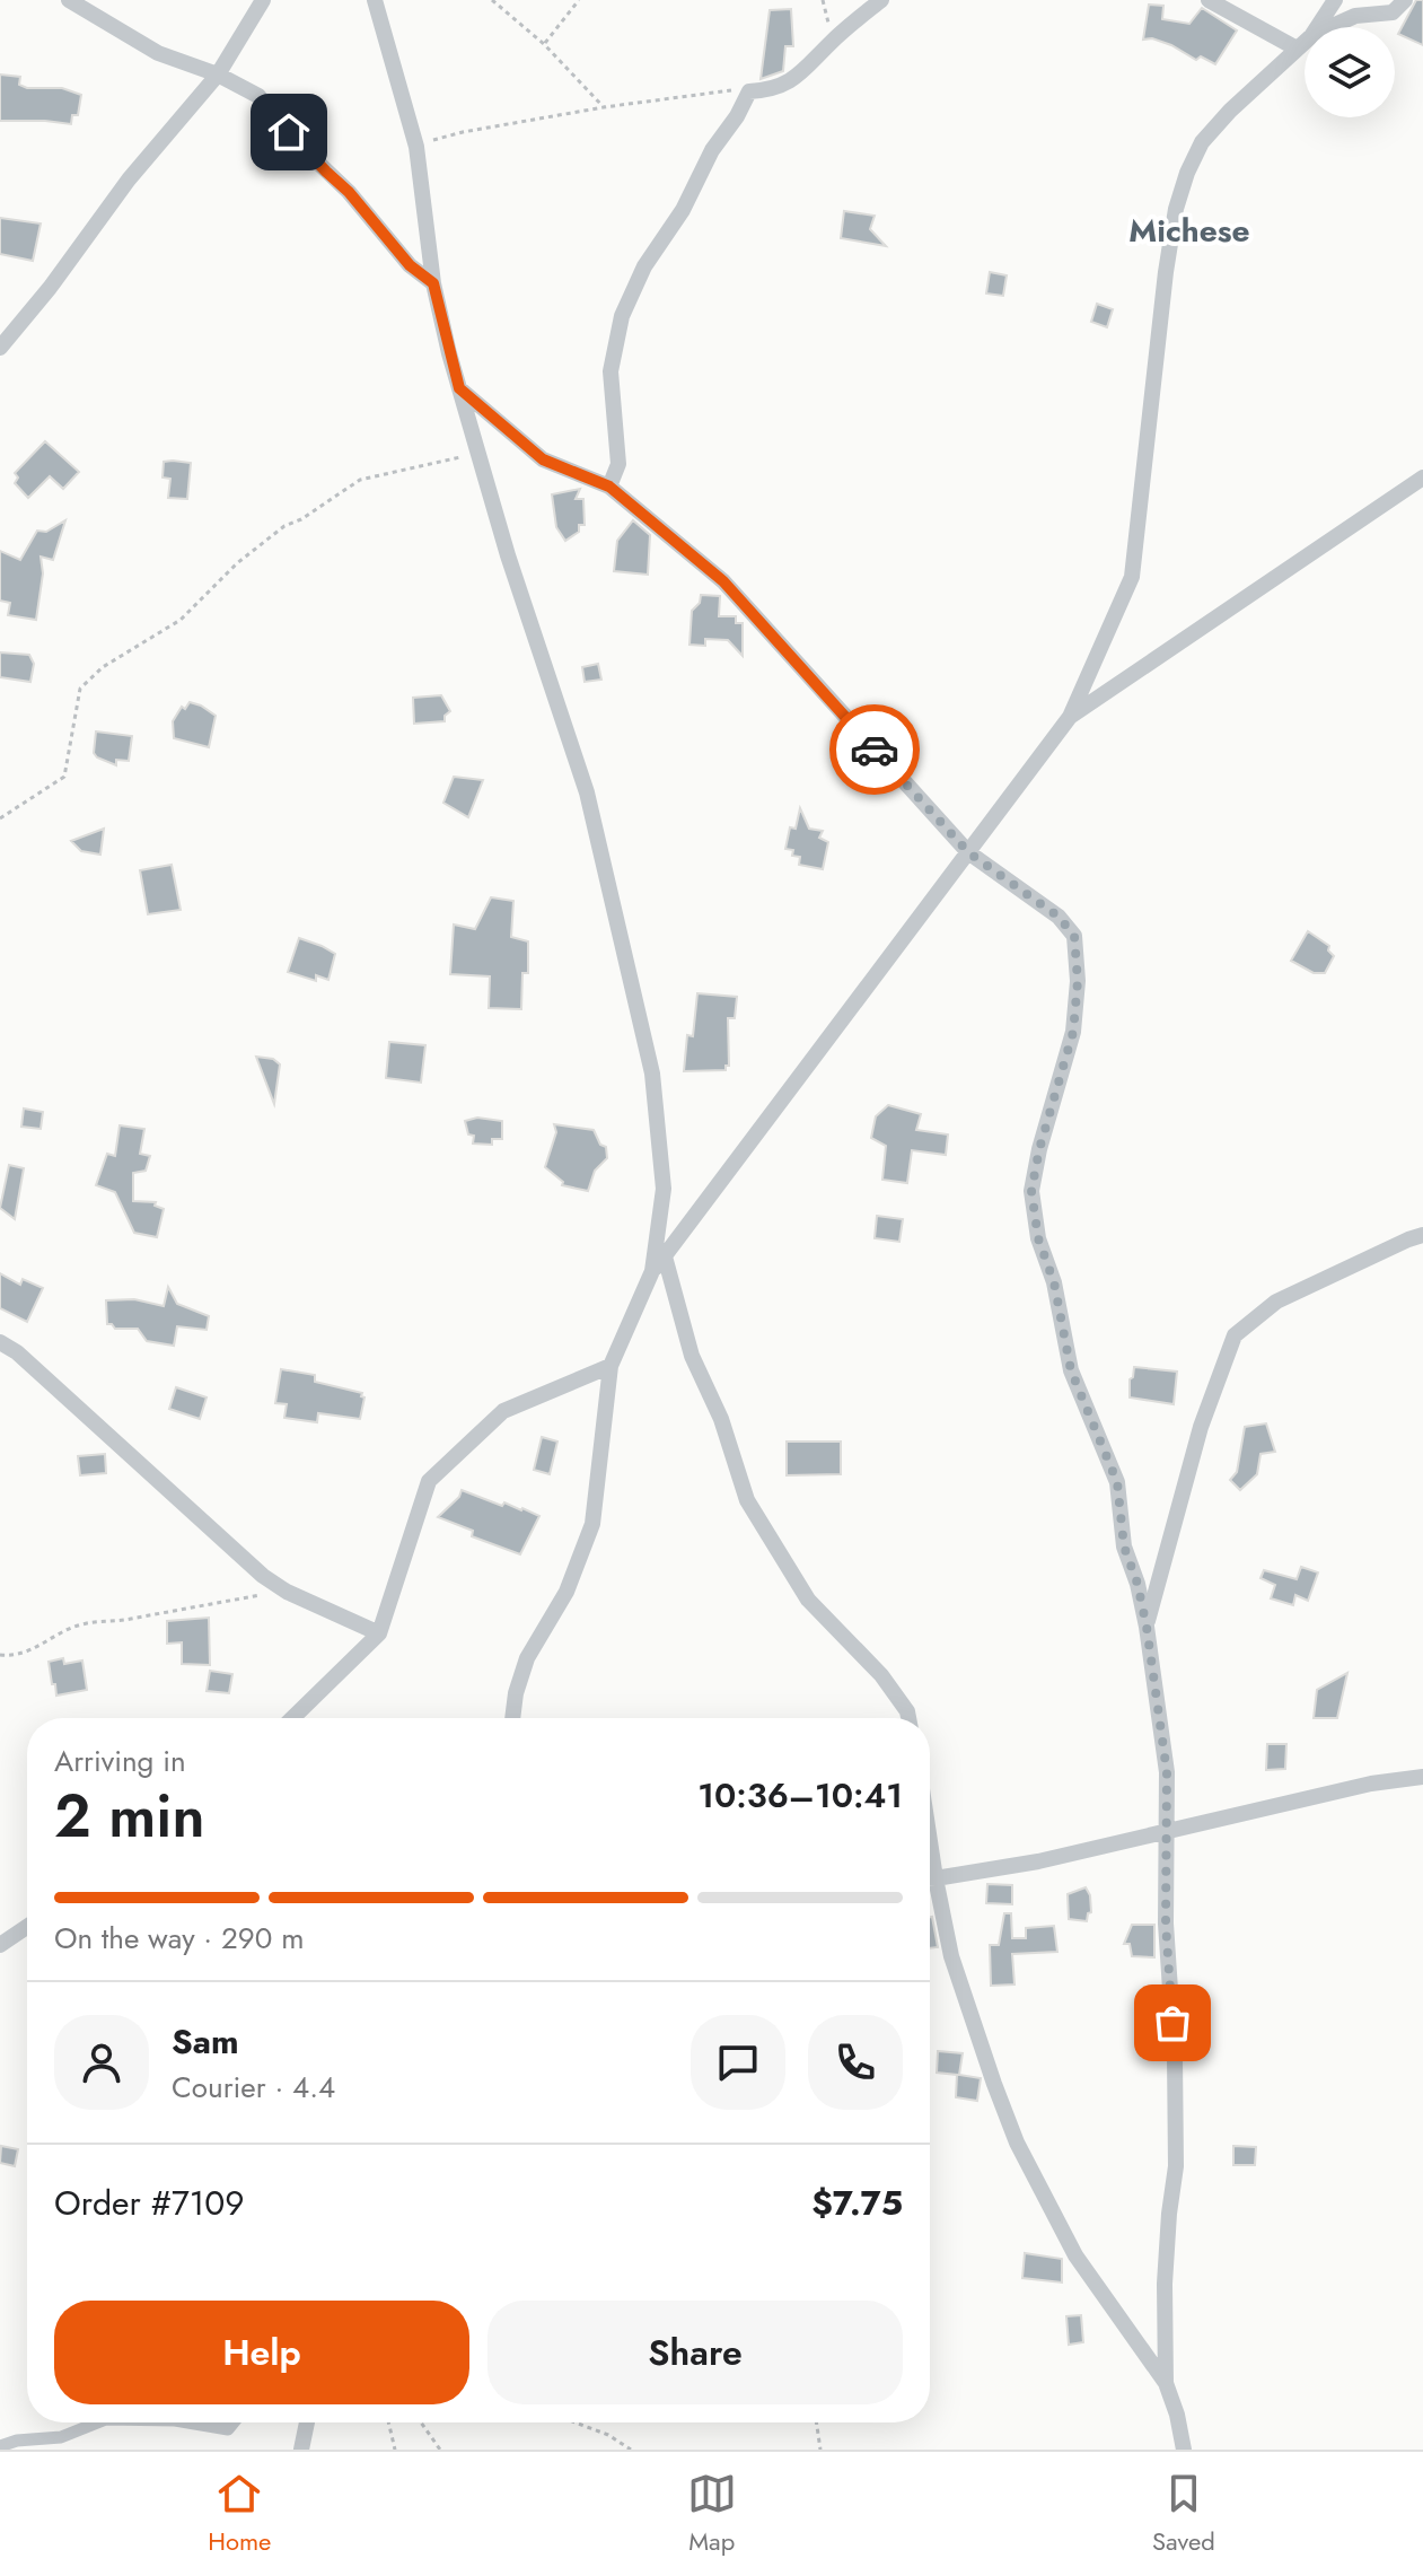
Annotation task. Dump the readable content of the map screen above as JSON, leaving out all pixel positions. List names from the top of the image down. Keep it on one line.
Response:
{"districts":["Michese"],"page":{"heading":["2 min","Arriving in","10:36–10:41"],"panel":["Sam","Courier · 4.4","Order #7109","$7.75"],"bar":"On the way · 290 m","buttons":["Help","Share"],"tabs":["Home","Map","Saved"]}}
